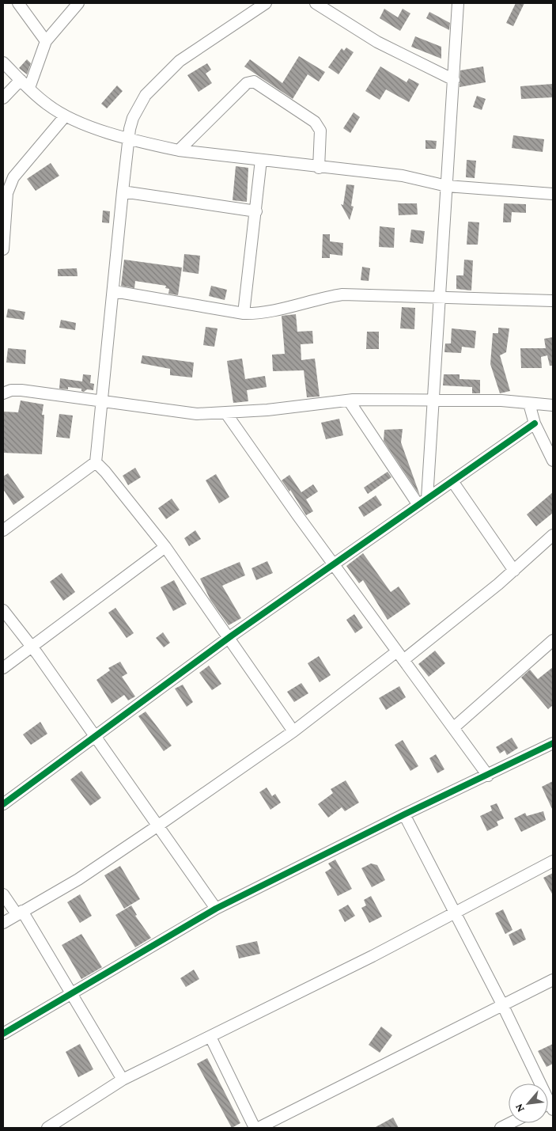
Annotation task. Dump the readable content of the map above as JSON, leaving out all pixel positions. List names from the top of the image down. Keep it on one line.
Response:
{"north":"bottom left"}
